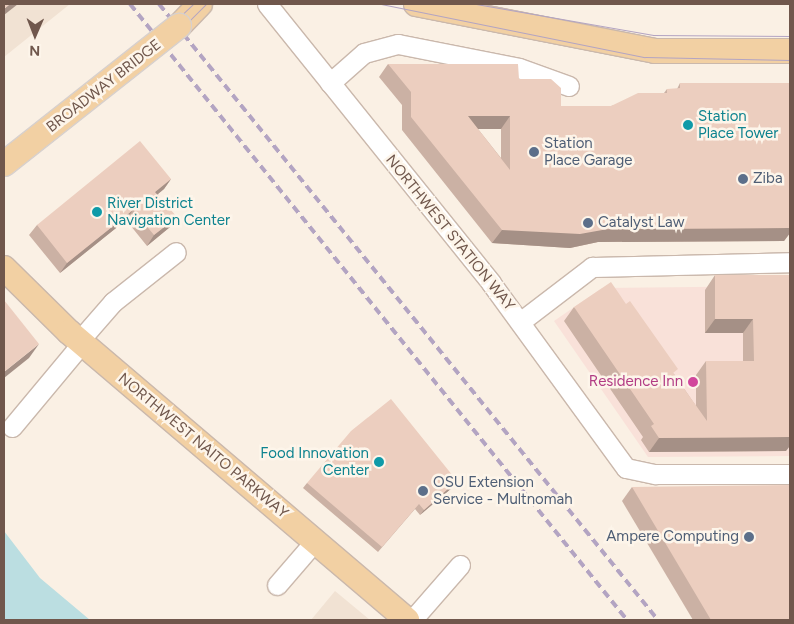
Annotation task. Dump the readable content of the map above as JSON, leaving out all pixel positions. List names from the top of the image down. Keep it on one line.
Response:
{"streets":{"main road":["BROADWAY BRIDGE","NORTHWEST NAITO PARKWAY"],"street":["NORTHWEST STATION WAY"]},"places":["Station Place Tower","Station Place Garage","Ziba","River District Navigation Center","Catalyst Law","Residence Inn","Food Innovation Center","OSU Extension Service - Multnomah","Ampere Computing"],"north":"bottom"}
